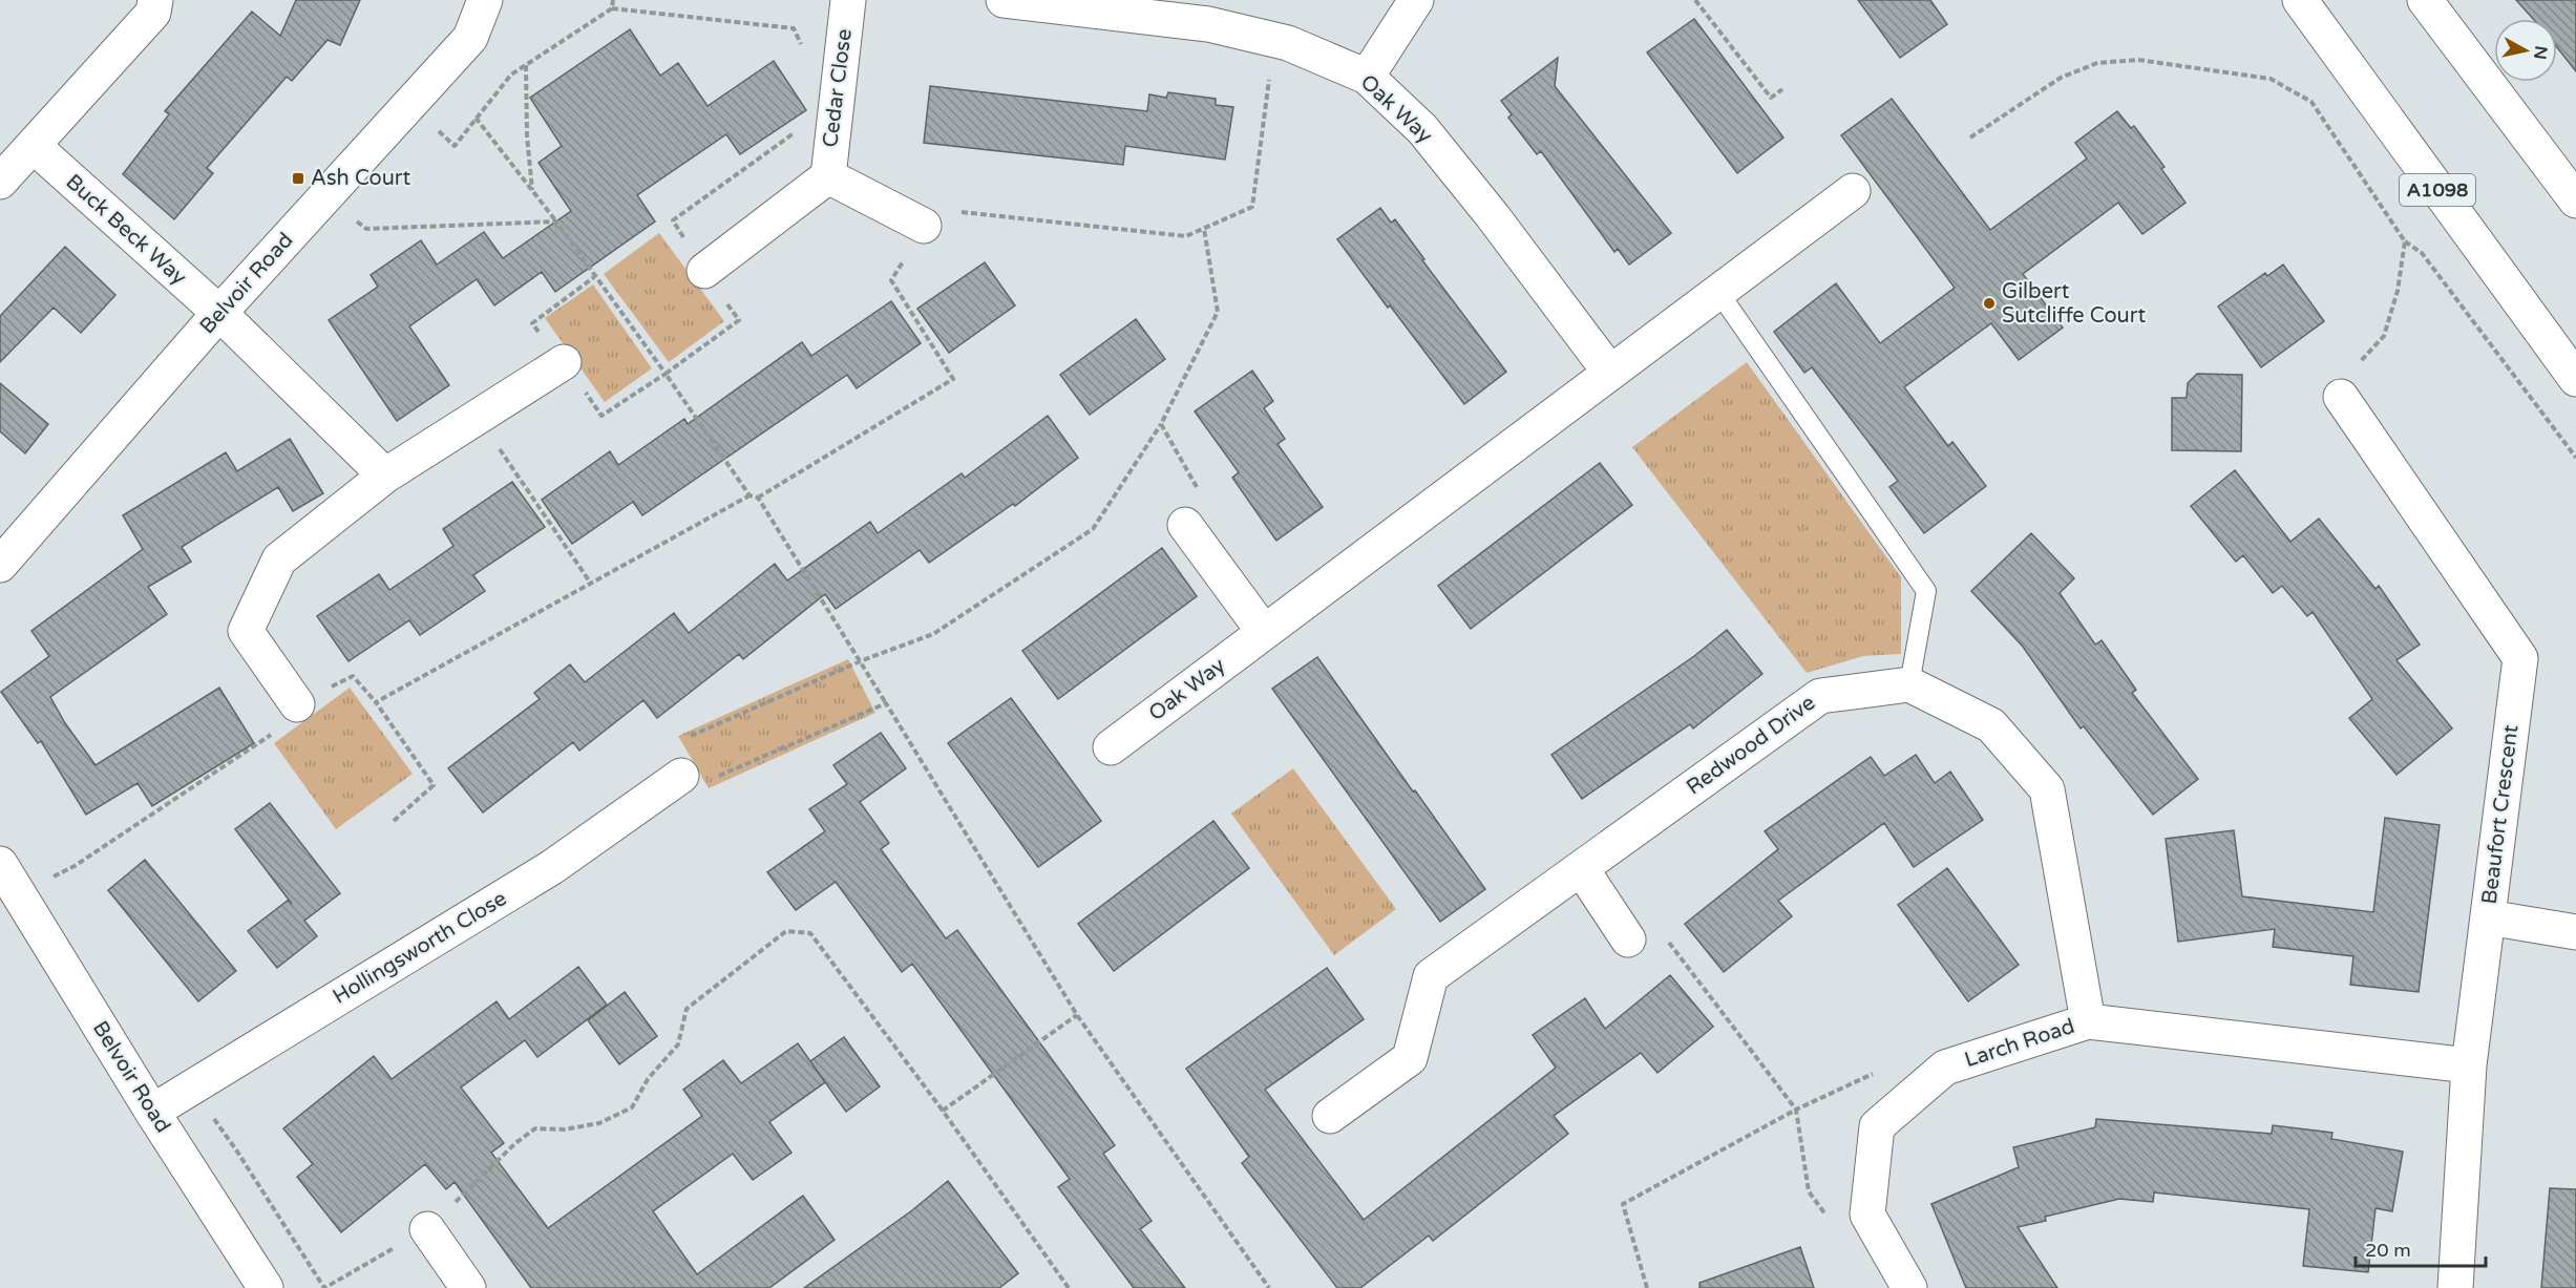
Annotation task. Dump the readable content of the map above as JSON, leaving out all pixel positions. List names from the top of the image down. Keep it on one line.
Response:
{"streets":{"street":["Cedar Close","Oak Way","A1098","Buck Beck Way","Belvoir Road","Redwood Drive","Beaufort Crescent","Hollingsworth Close","Larch Road"]},"crossings":[["Buck Beck Way","Belvoir Road"],["Belvoir Road","Hollingsworth Close"],["Beaufort Crescent","Larch Road"]],"places":{"transit":["Ash Court"],"other":["Gilbert Sutcliffe Court"]},"scale_bar":"20 m","north":"right"}
